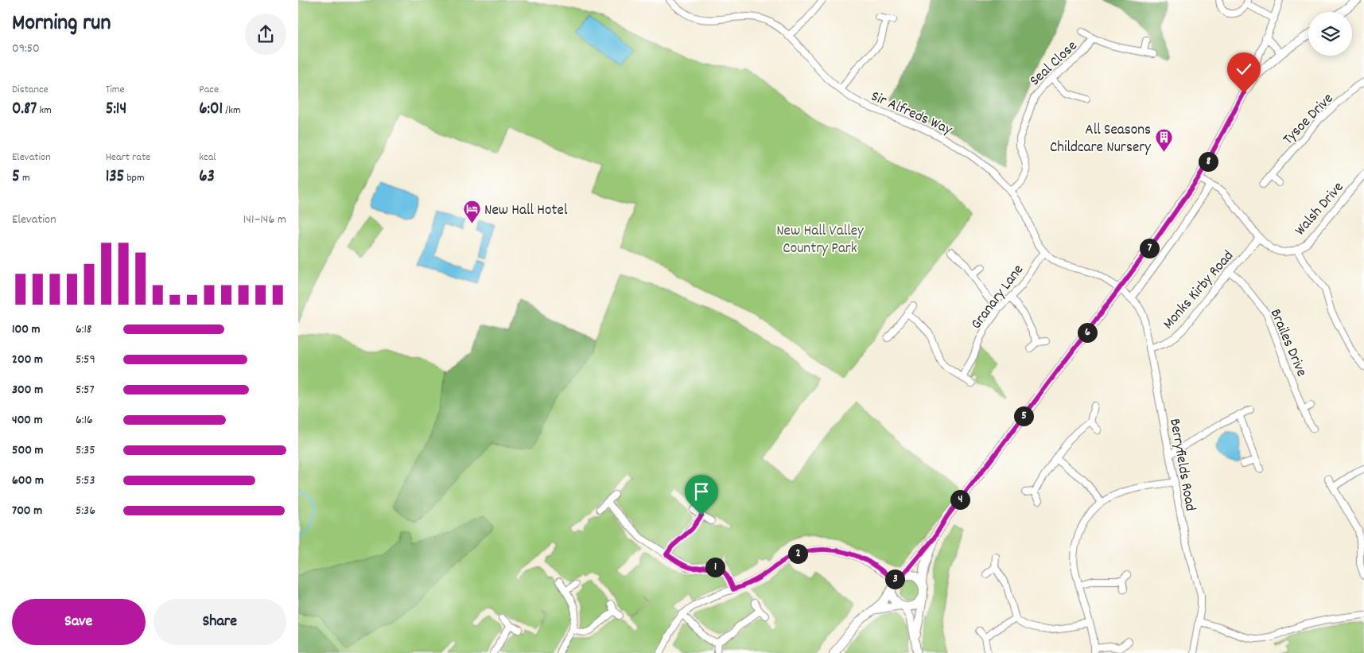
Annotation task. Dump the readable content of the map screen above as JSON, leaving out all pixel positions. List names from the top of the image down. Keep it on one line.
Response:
{"streets":{"street":["Seal Close","Sir Alfreds Way","Tysoe Drive","Walsh Drive","Monks Kirby Road","Granary Lane","Brailes Drive","Berryfields Road"]},"crossings":[["Seal Close","Sir Alfreds Way"],["Sir Alfreds Way","Granary Lane"],["Sir Alfreds Way","Berryfields Road"],["Walsh Drive","Monks Kirby Road"],["Monks Kirby Road","Brailes Drive"],["Monks Kirby Road","Berryfields Road"]],"parks":["New Hall Valley Country Park"],"places":{"building":["All Seasons Childcare Nursery"],"hotel":["New Hall Hotel"]},"page":{"heading":["Morning run","09:50"],"stats":[["Distance","0.87 km"],["Time","5:14"],["Pace","6:01 /km"],["Elevation","5 m"],["Heart rate","135 bpm"],["kcal","63"]],"pins":["8","7","6","5","4","2","1","3"],"chart":["Elevation","141–146 m"],"list":[{"name":"100 m","note":"6:18"},{"name":"200 m","note":"5:59"},{"name":"300 m","note":"5:57"},{"name":"400 m","note":"6:16"},{"name":"500 m","note":"5:35"},{"name":"600 m","note":"5:53"},{"name":"700 m","note":"5:36"}],"buttons":["Save","Share"]}}
